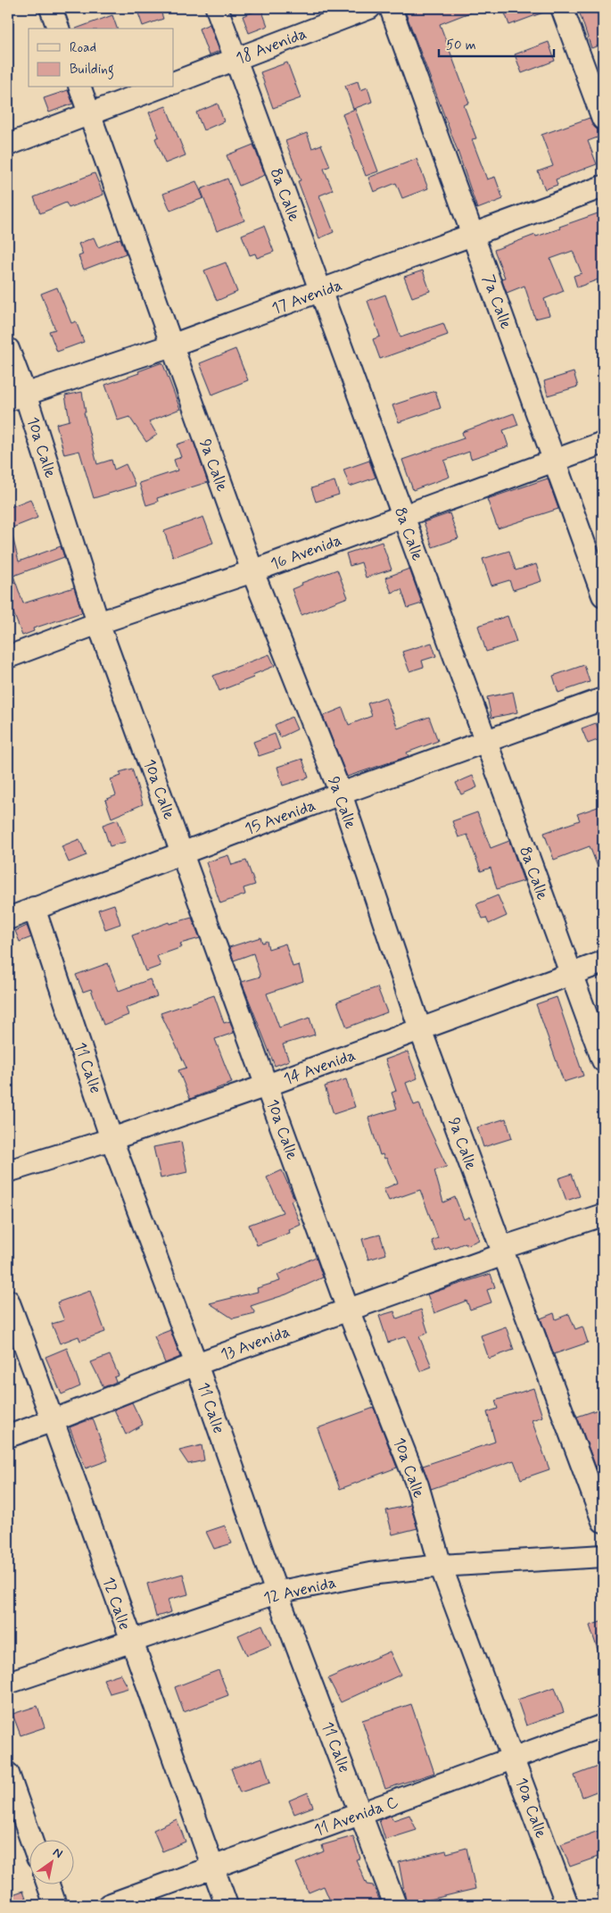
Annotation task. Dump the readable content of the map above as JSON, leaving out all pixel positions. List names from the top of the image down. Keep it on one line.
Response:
{"streets":{"street":["18 Avenida","8a Calle","17 Avenida","7a Calle","10a Calle","9a Calle","16 Avenida","15 Avenida","14 Avenida","11 Calle","13 Avenida","12 Avenida","12 Calle","11 Avenida C"]},"crossings":[["18 Avenida","8a Calle"],["8a Calle","17 Avenida"],["8a Calle","16 Avenida"],["8a Calle","15 Avenida"],["8a Calle","14 Avenida"],["17 Avenida","7a Calle"],["17 Avenida","10a Calle"],["17 Avenida","9a Calle"],["7a Calle","16 Avenida"],["10a Calle","16 Avenida"],["10a Calle","15 Avenida"],["10a Calle","14 Avenida"],["10a Calle","13 Avenida"],["10a Calle","12 Avenida"],["10a Calle","11 Avenida C"],["9a Calle","16 Avenida"],["9a Calle","15 Avenida"],["9a Calle","14 Avenida"],["9a Calle","13 Avenida"],["15 Avenida","11 Calle"],["14 Avenida","11 Calle"],["11 Calle","13 Avenida"],["11 Calle","12 Avenida"],["11 Calle","11 Avenida C"],["13 Avenida","12 Calle"],["12 Avenida","12 Calle"],["12 Calle","11 Avenida C"]],"legend":["Road","Building"],"scale_bar":"50 m","north":"top right"}
